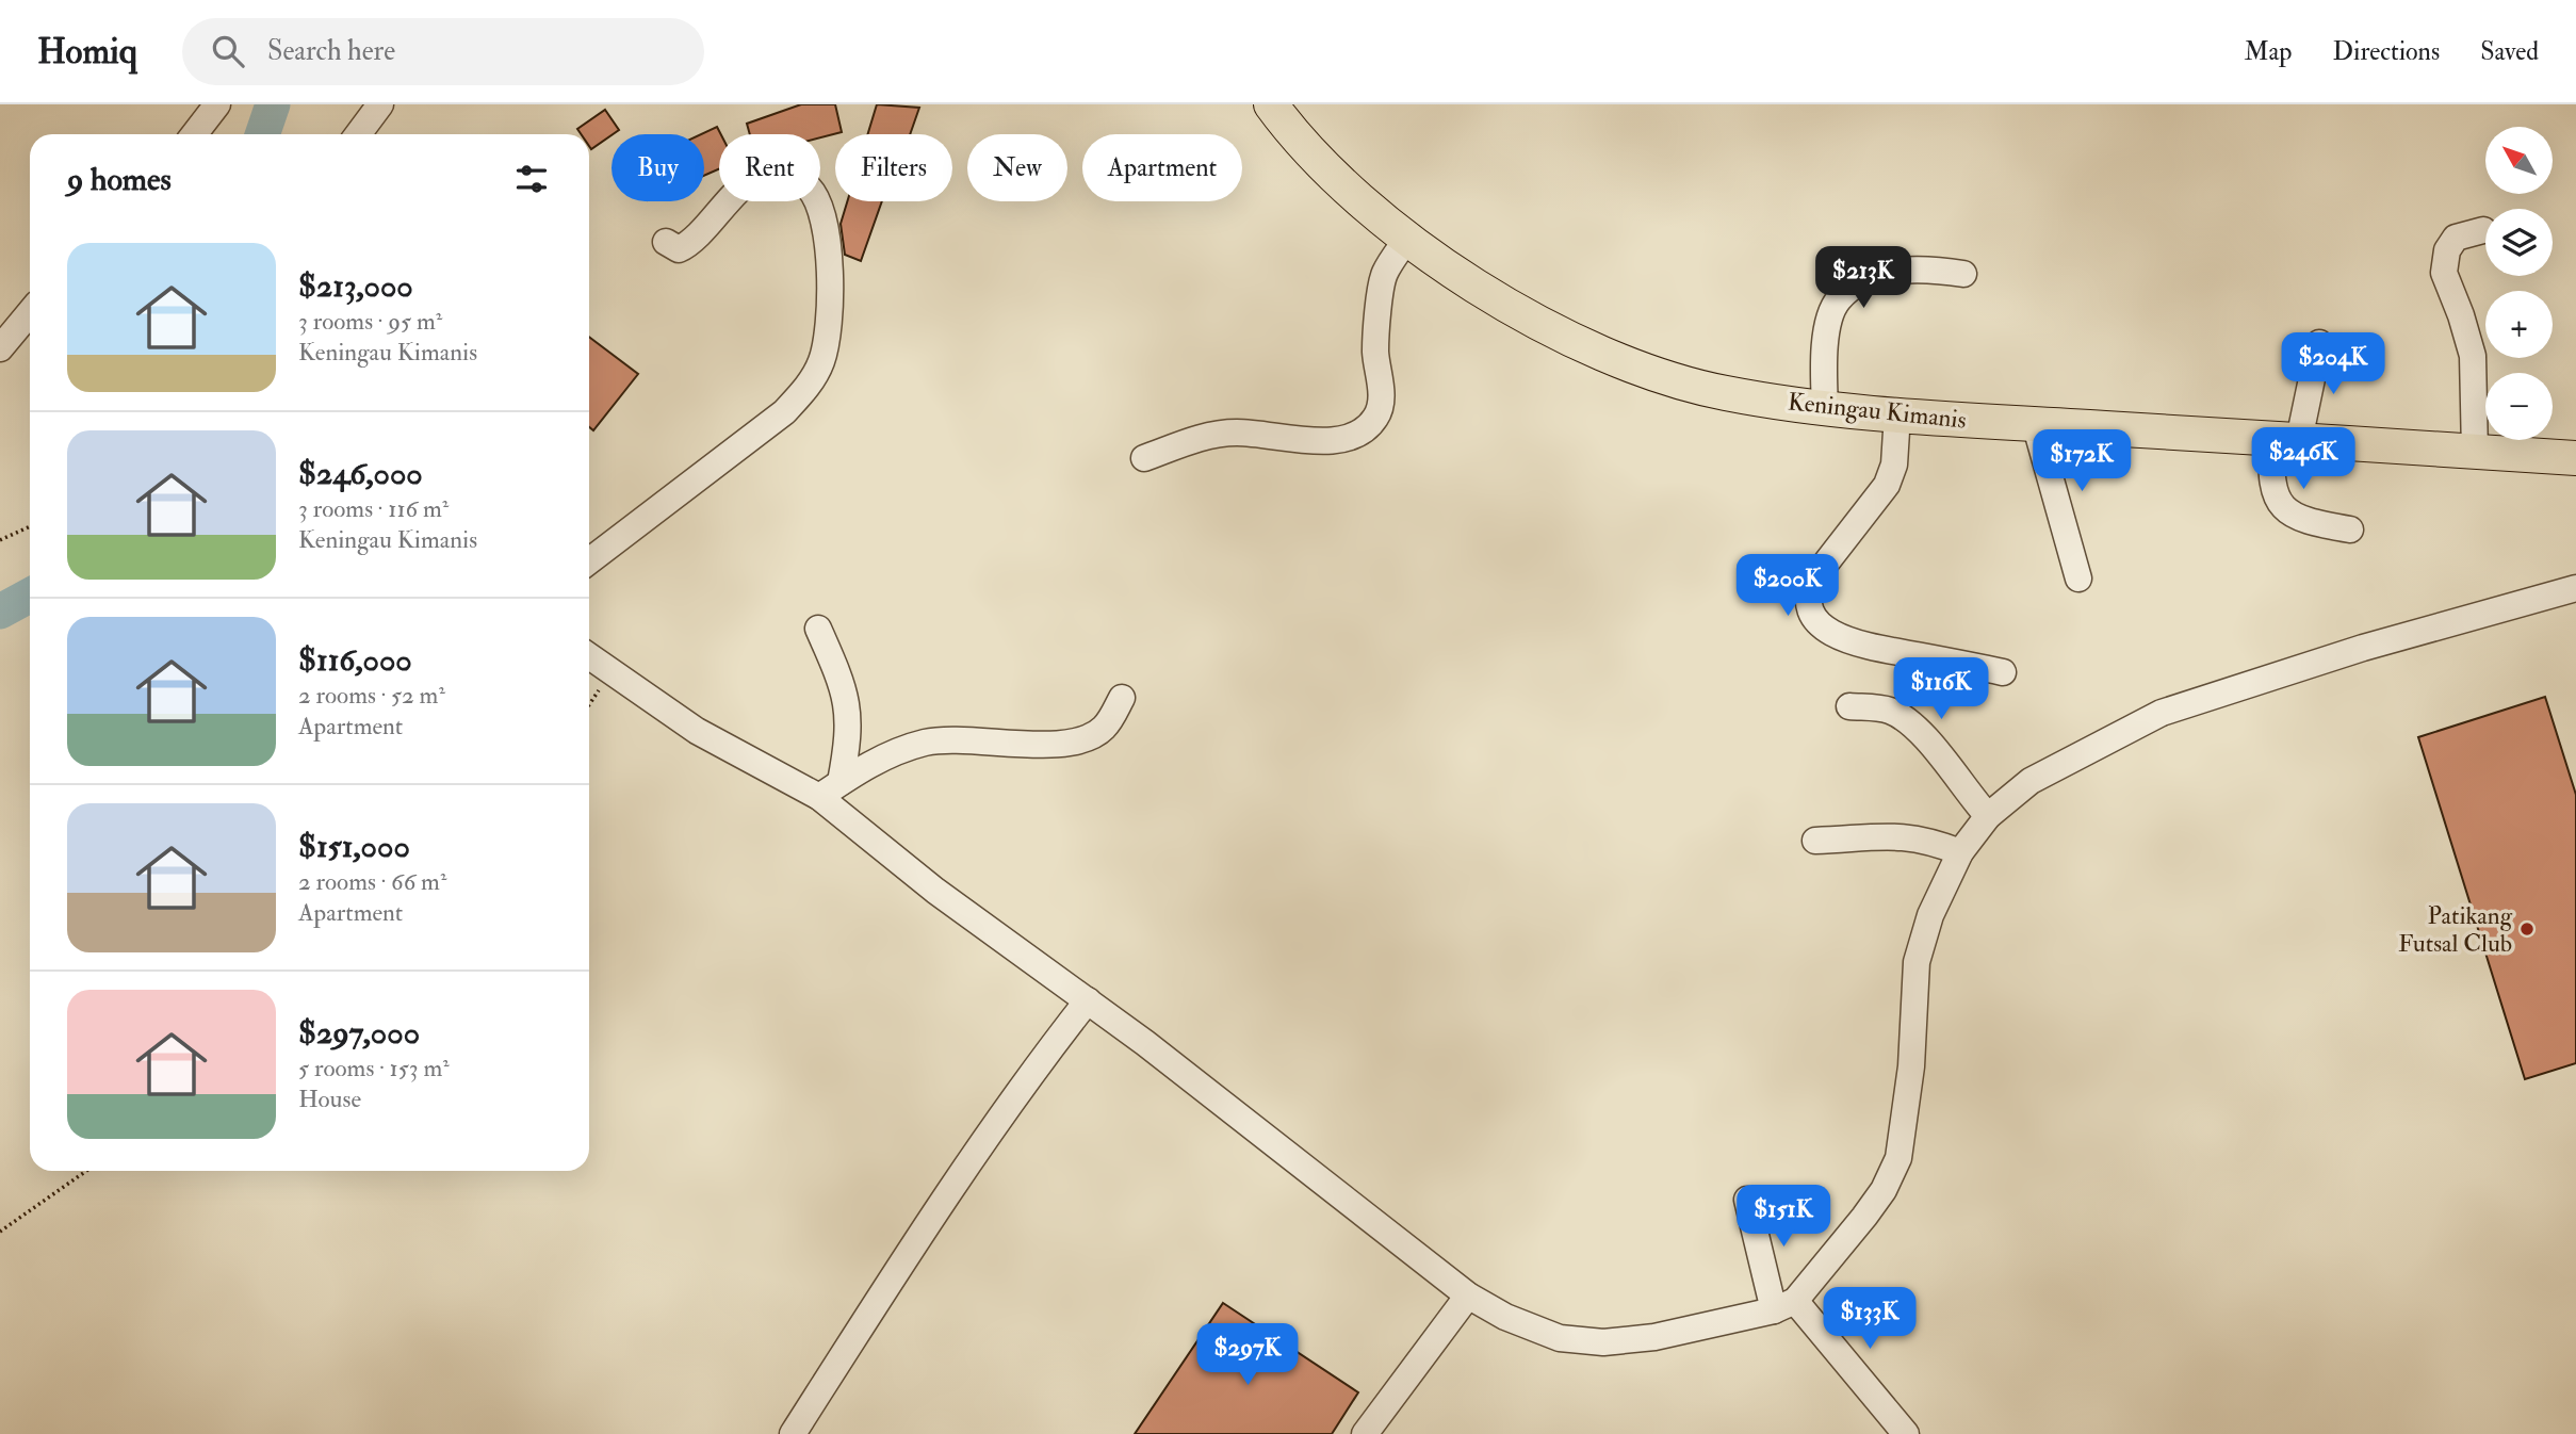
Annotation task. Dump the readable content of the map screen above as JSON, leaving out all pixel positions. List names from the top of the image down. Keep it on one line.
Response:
{"streets":{"main road":["Keningau Kimanis"]},"places":["Patikang Futsal Club"],"north":"top left","page":{"header":"Homiq","search":"Search here","nav":["Map","Directions","Saved"],"map_buttons":["+","−"],"chip":["Buy","Rent","Filters","New","Apartment"],"heading":"9 homes","list":[{"name":"$213,000","note":"3 rooms · 95 m² · Keningau Kimanis"},{"name":"$246,000","note":"3 rooms · 116 m² · Keningau Kimanis"},{"name":"$116,000","note":"2 rooms · 52 m² · Apartment"},{"name":"$151,000","note":"2 rooms · 66 m² · Apartment"},{"name":"$297,000","note":"5 rooms · 153 m² · House"}],"price":["$213K","$204K","$246K","$172K","$200K","$116K","$151K","$133K","$297K"]}}
